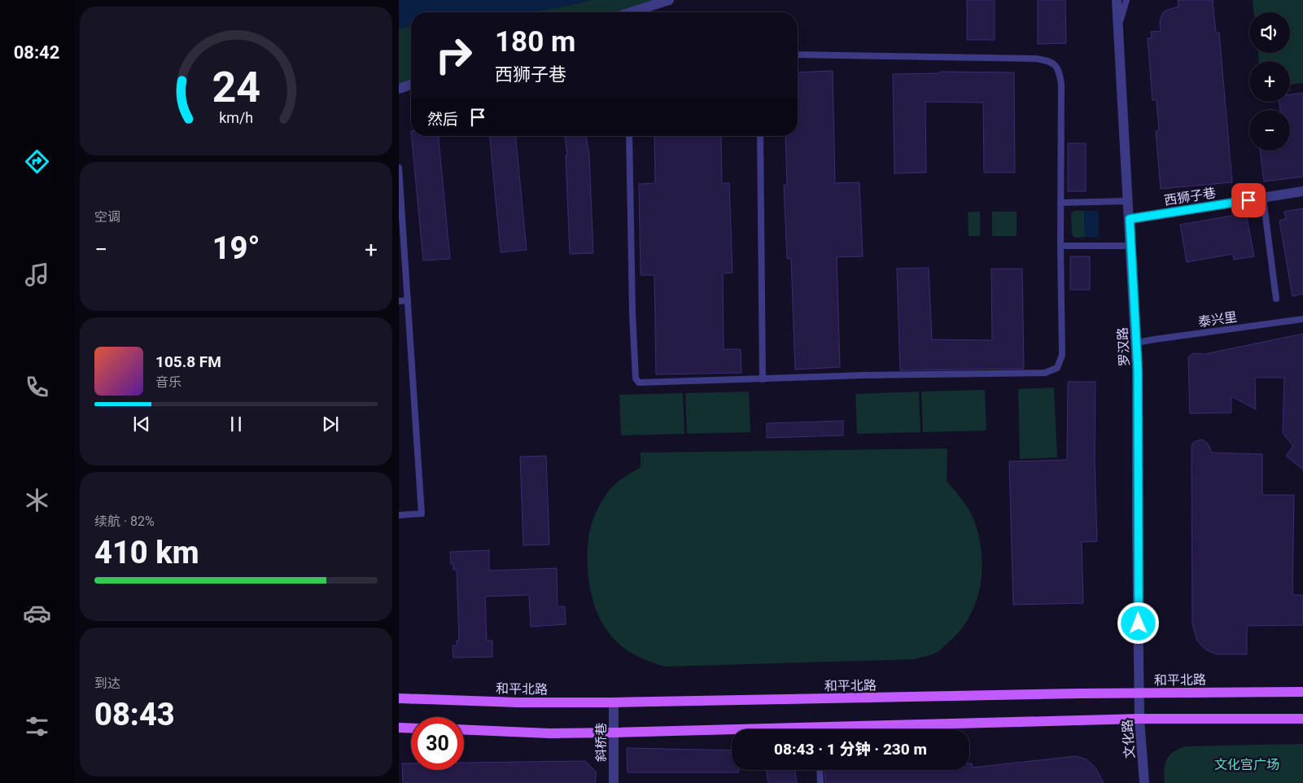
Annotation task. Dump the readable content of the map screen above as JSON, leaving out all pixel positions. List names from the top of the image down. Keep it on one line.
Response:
{"streets":{"main road":["和平北路"],"street":["西狮子巷","罗汉路","文化路","斜桥巷"],"lane":["泰兴里"]},"crossings":[["西狮子巷","罗汉路"],["泰兴里","罗汉路"],["罗汉路","和平北路"],["罗汉路","文化路"],["和平北路","文化路"],["和平北路","斜桥巷"]],"parks":["文化宫广场"],"page":{"tabs":"08:42","map_buttons":["+","−"],"turn":["180 m","西狮子巷"],"then":"然后","tile":["空调",["续航 · 82%","410 km"],["到达","08:43"]],"heat":["−","19°","+"],"song":["105.8 FM","音乐"],"limit":"30","trip":"08:43 · 1 分钟 · 230 m","gauge":["24","km/h"]}}
